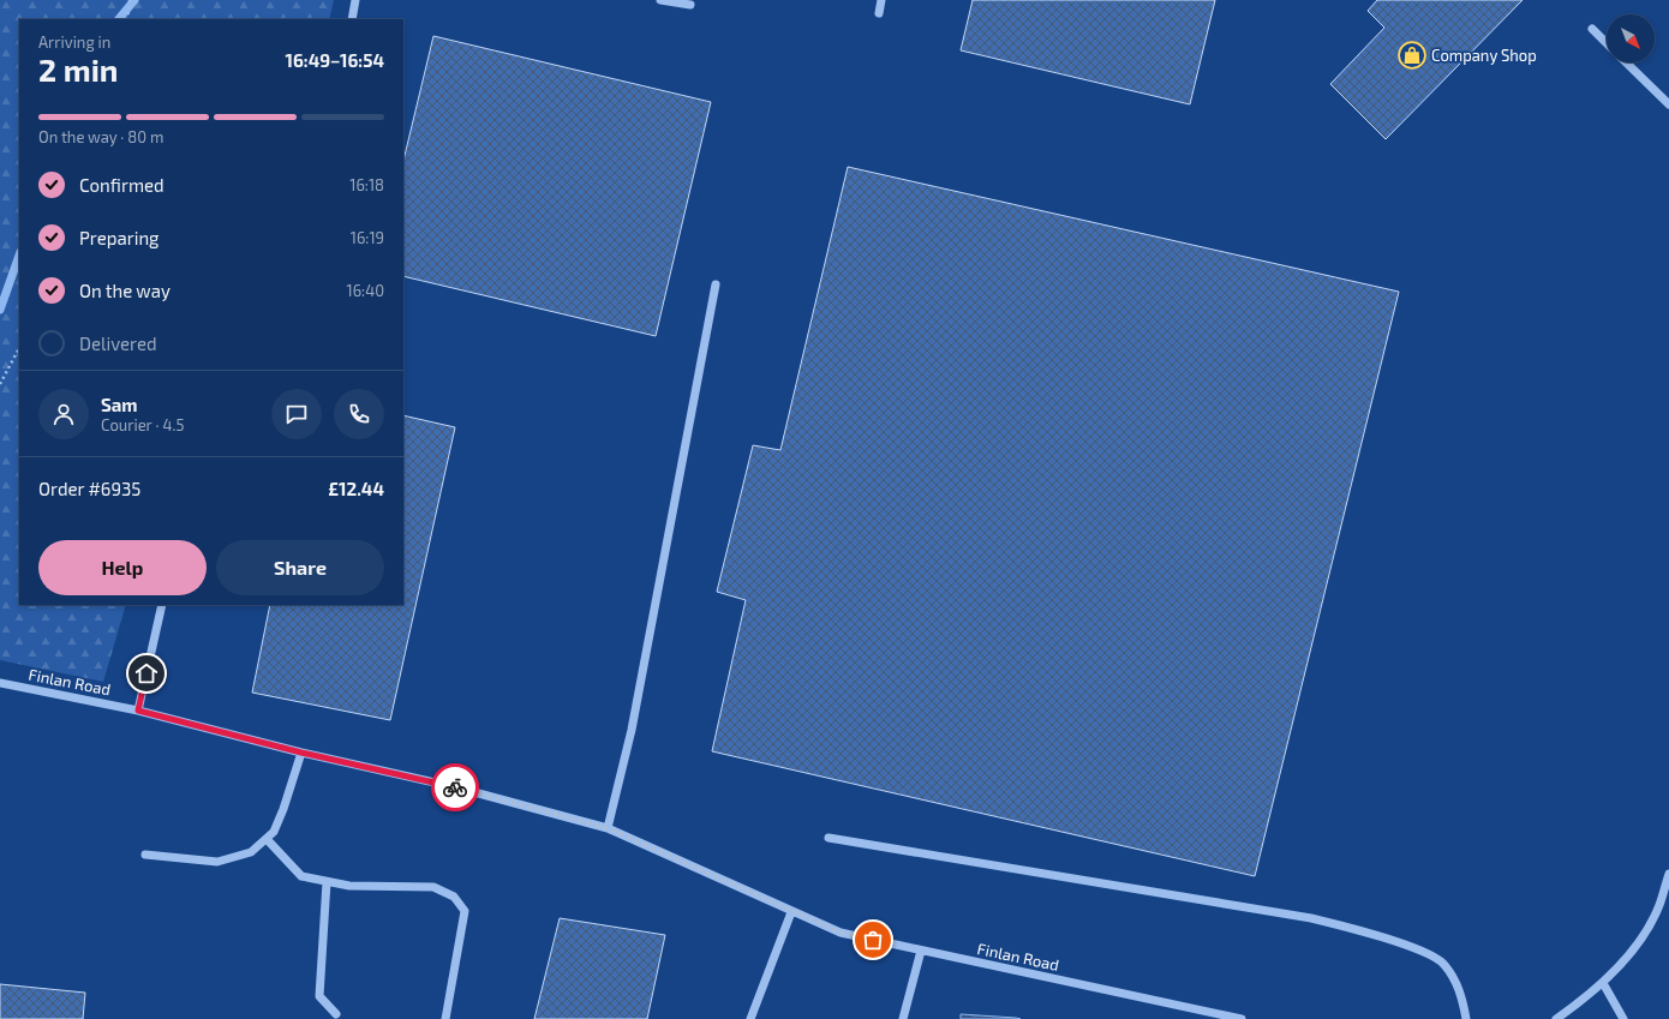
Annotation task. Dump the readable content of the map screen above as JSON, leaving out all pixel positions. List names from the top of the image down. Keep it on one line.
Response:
{"streets":{"street":["Finlan Road"]},"places":{"shop":["Company Shop"]},"north":"bottom right","page":{"heading":["2 min","Arriving in","16:49–16:54"],"panel":["Sam","Courier · 4.5","Order #6935","£12.44"],"bar":"On the way · 80 m","list":[["Confirmed","16:18"],["Preparing","16:19"],["On the way","16:40"],"Delivered"],"buttons":["Help","Share"]}}
